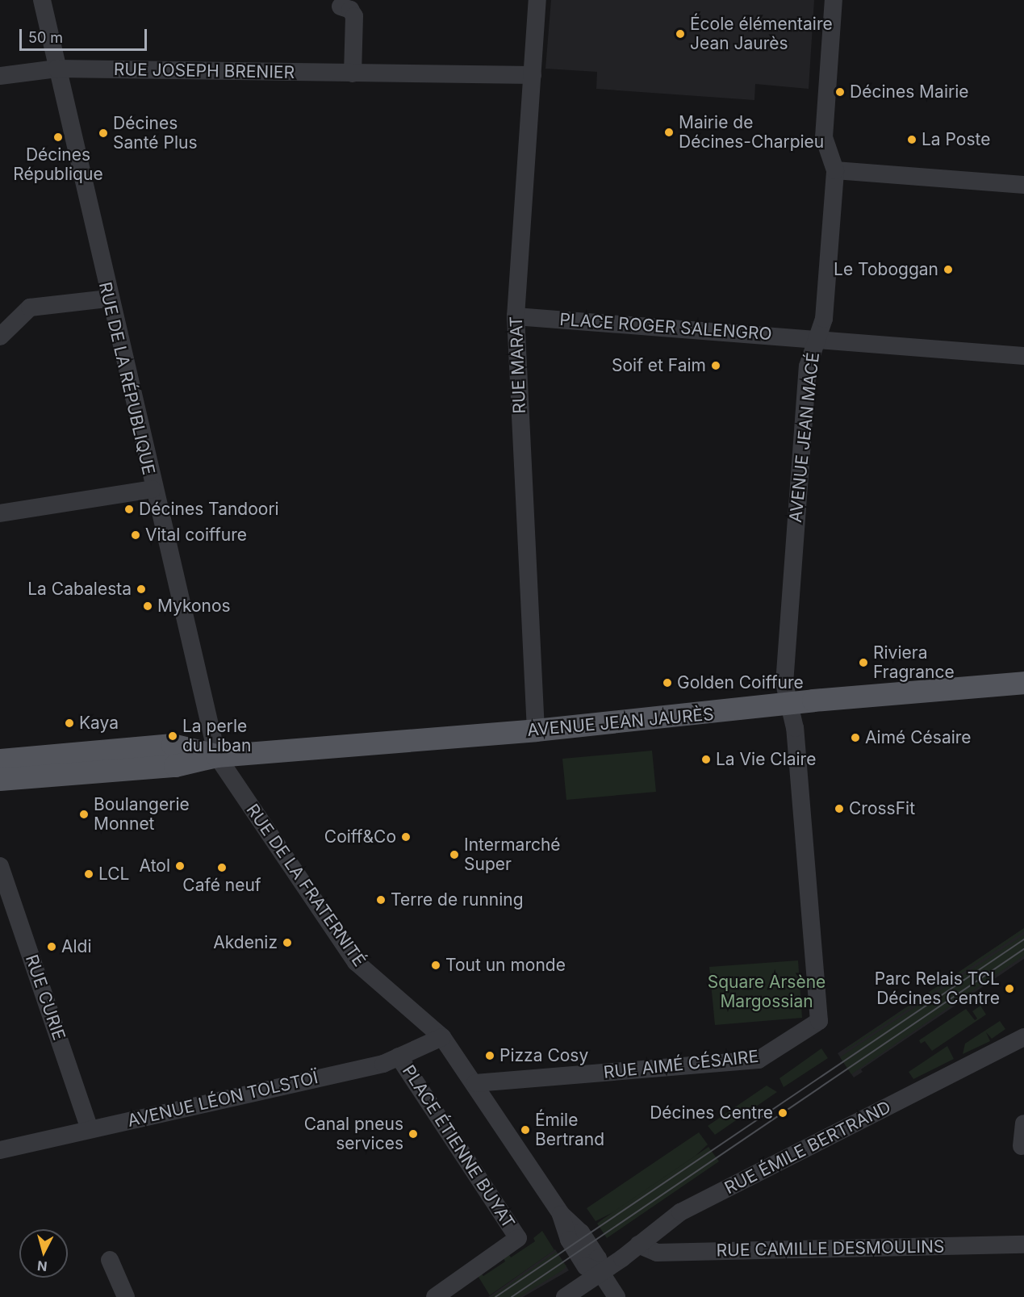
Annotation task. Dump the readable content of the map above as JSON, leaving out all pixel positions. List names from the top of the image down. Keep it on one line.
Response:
{"streets":{"main road":["AVENUE JEAN JAURÈS"],"street":["RUE JOSEPH BRENIER","PLACE ROGER SALENGRO","RUE MARAT","RUE DE LA RÉPUBLIQUE","AVENUE JEAN MACÉ","RUE DE LA FRATERNITÉ","RUE CURIE","RUE AIMÉ CÉSAIRE","AVENUE LÉON TOLSTOÏ","PLACE ÉTIENNE BUYAT","RUE ÉMILE BERTRAND","RUE CAMILLE DESMOULINS"]},"crossings":[["RUE JOSEPH BRENIER","RUE MARAT"],["RUE JOSEPH BRENIER","RUE DE LA RÉPUBLIQUE"],["PLACE ROGER SALENGRO","RUE MARAT"],["PLACE ROGER SALENGRO","AVENUE JEAN MACÉ"],["RUE MARAT","AVENUE JEAN JAURÈS"],["RUE DE LA RÉPUBLIQUE","AVENUE JEAN JAURÈS"],["RUE DE LA RÉPUBLIQUE","RUE DE LA FRATERNITÉ"],["AVENUE JEAN MACÉ","AVENUE JEAN JAURÈS"],["AVENUE JEAN MACÉ","RUE AIMÉ CÉSAIRE"],["AVENUE JEAN JAURÈS","RUE DE LA FRATERNITÉ"],["AVENUE JEAN JAURÈS","RUE AIMÉ CÉSAIRE"],["RUE DE LA FRATERNITÉ","RUE AIMÉ CÉSAIRE"],["RUE DE LA FRATERNITÉ","AVENUE LÉON TOLSTOÏ"],["RUE DE LA FRATERNITÉ","RUE ÉMILE BERTRAND"],["RUE CURIE","AVENUE LÉON TOLSTOÏ"],["AVENUE LÉON TOLSTOÏ","PLACE ÉTIENNE BUYAT"],["RUE ÉMILE BERTRAND","RUE CAMILLE DESMOULINS"]],"parks":["Square Arsène Margossian"],"places":["École élémentaire Jean Jaurès","Décines Mairie","Mairie de Décines-Charpieu","Décines Santé Plus","Décines République","La Poste","Le Toboggan","Soif et Faim","Décines Tandoori","Vital coiffure","La Cabalesta","Mykonos","Riviera Fragrance","Golden Coiffure","Kaya","La perle du Liban","Aimé Césaire","La Vie Claire","CrossFit","Boulangerie Monnet","Coiff&Co","Intermarché Super","Atol","Café neuf","LCL","Terre de running","Akdeniz","Aldi","Tout un monde","Parc Relais TCL Décines Centre","Pizza Cosy","Décines Centre","Émile Bertrand","Canal pneus services"],"scale_bar":"50 m","north":"bottom"}
